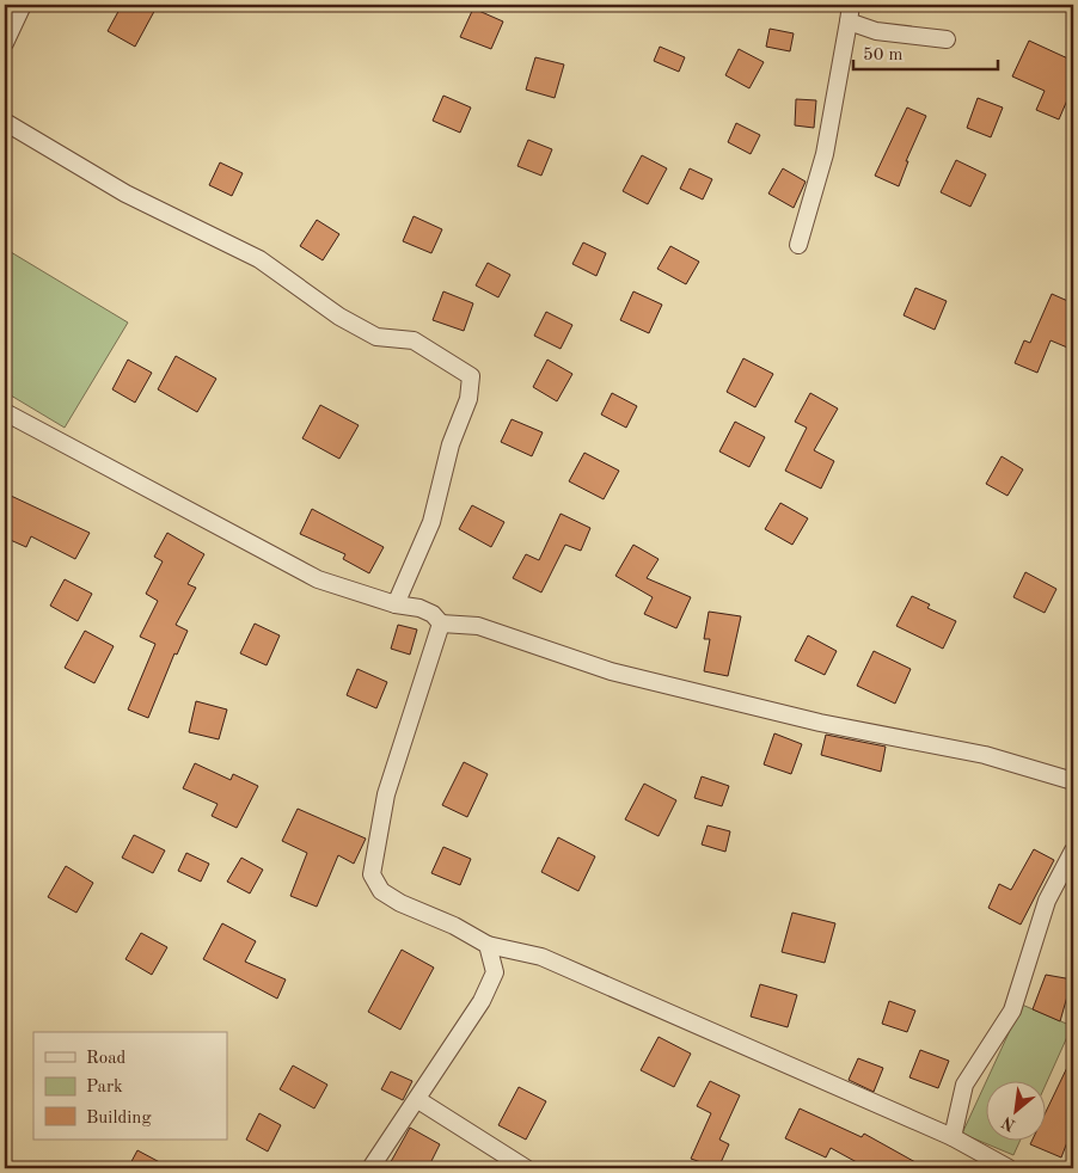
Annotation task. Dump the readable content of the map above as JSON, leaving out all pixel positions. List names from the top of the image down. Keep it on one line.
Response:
{"legend":["Road","Park","Building"],"scale_bar":"50 m","north":"bottom left"}
